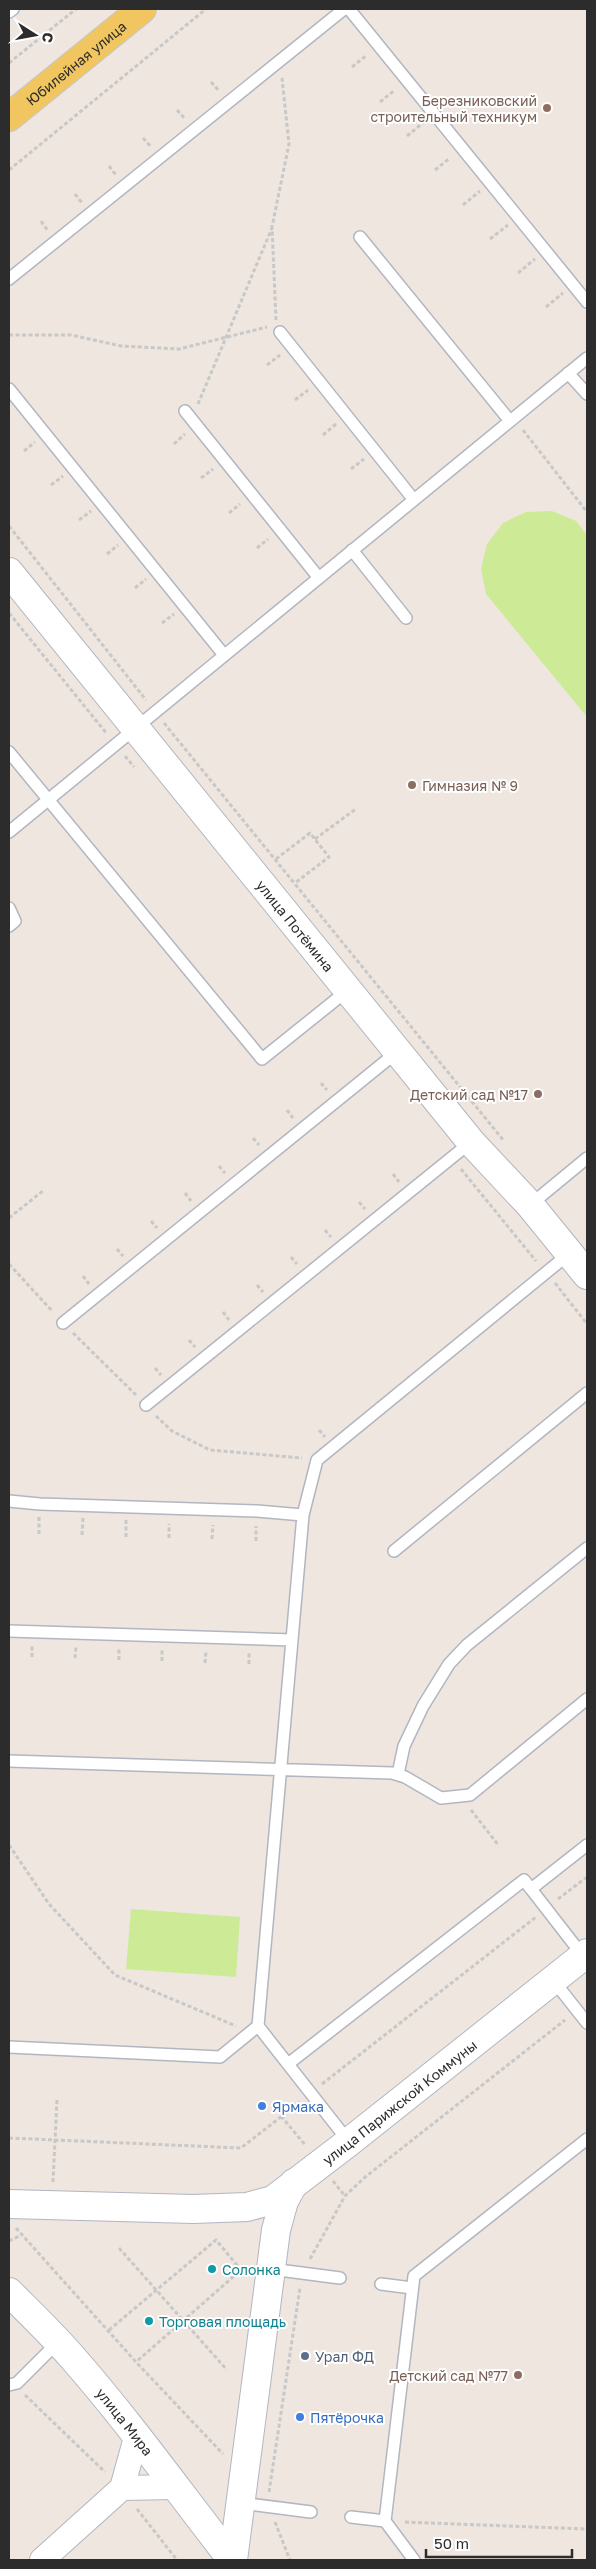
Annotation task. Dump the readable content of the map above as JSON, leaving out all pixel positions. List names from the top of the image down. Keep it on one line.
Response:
{"streets":{"main road":["Юбилейная улица"],"street":["улица Потёмина","улица Парижской Коммуны","улица Мира"]},"places":["Березниковский строительный техникум","Гимназия № 9","Детский сад №17","Ярмака","Солонка","Торговая площадь","Урал ФД","Детский сад №77","Пятёрочка"],"scale_bar":"50 m","north":"right"}
